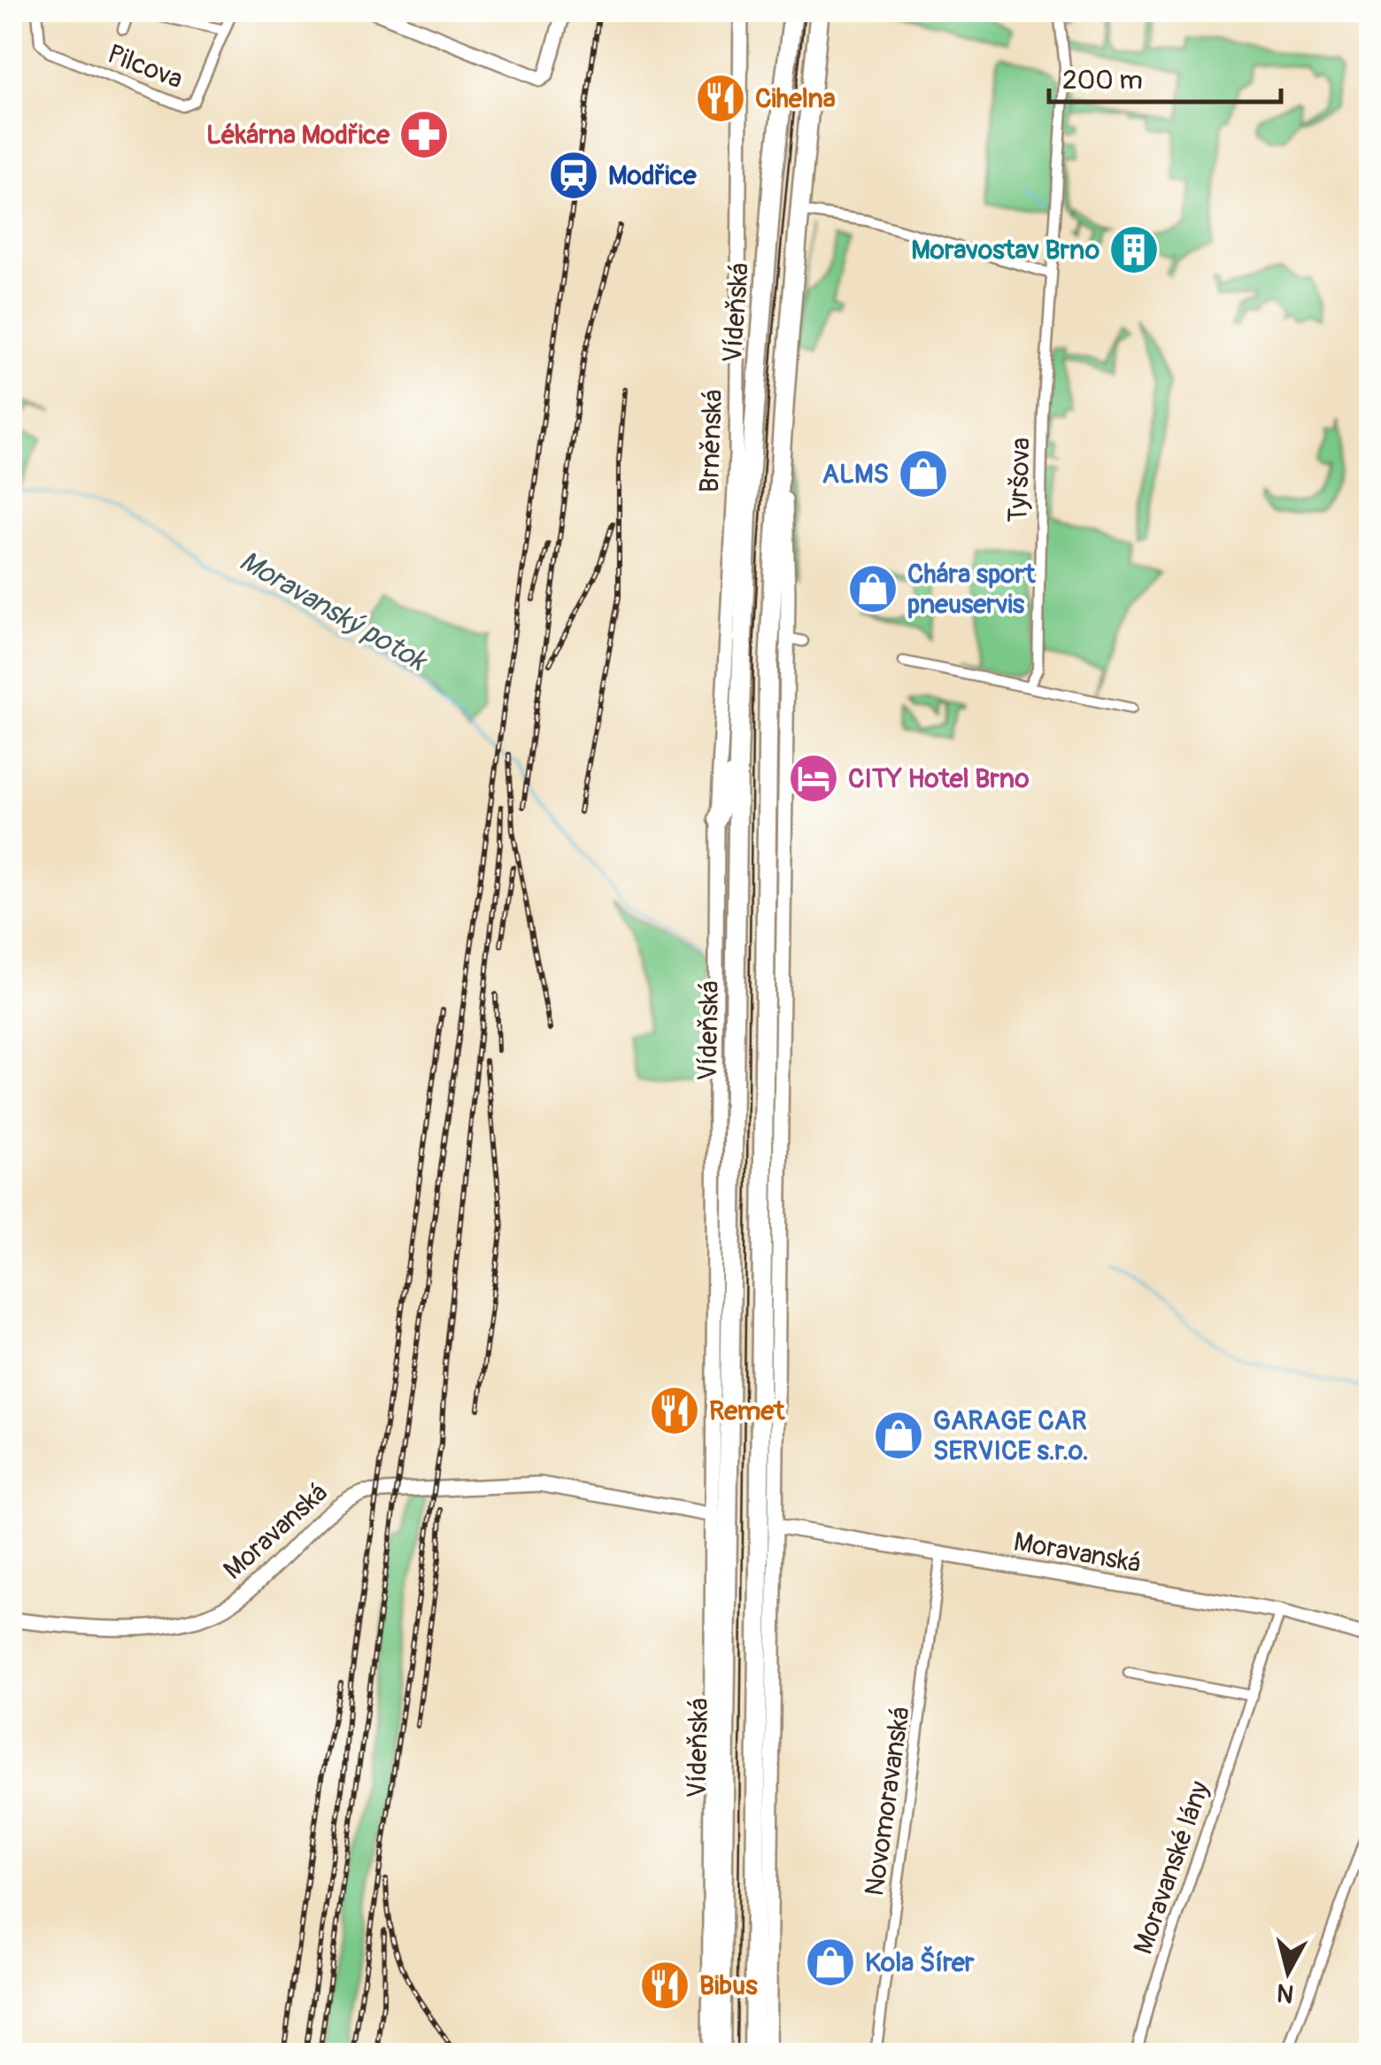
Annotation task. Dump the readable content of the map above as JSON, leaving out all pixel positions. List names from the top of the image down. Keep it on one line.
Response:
{"streets":{"highway":["Vídeňská"],"street":["Pilcova","Brněnská","Tyršova","Moravanská","Novomoravanská","Moravanské lány"]},"crossings":[["Vídeňská","Brněnská"],["Vídeňská","Moravanská"],["Moravanská","Novomoravanská"],["Moravanská","Moravanské lány"]],"water":["Moravanský potok"],"places":{"restaurant":["Cihelna","Remet","Bibus"],"pharmacy":["Lékárna Modřice"],"station":["Modřice"],"building":["Moravostav Brno"],"shop":["ALMS","Chára sport pneuservis","GARAGE CAR SERVICE s.r.o.","Kola Šírer"],"hotel":["CITY Hotel Brno"]},"scale_bar":"200 m","north":"bottom"}
